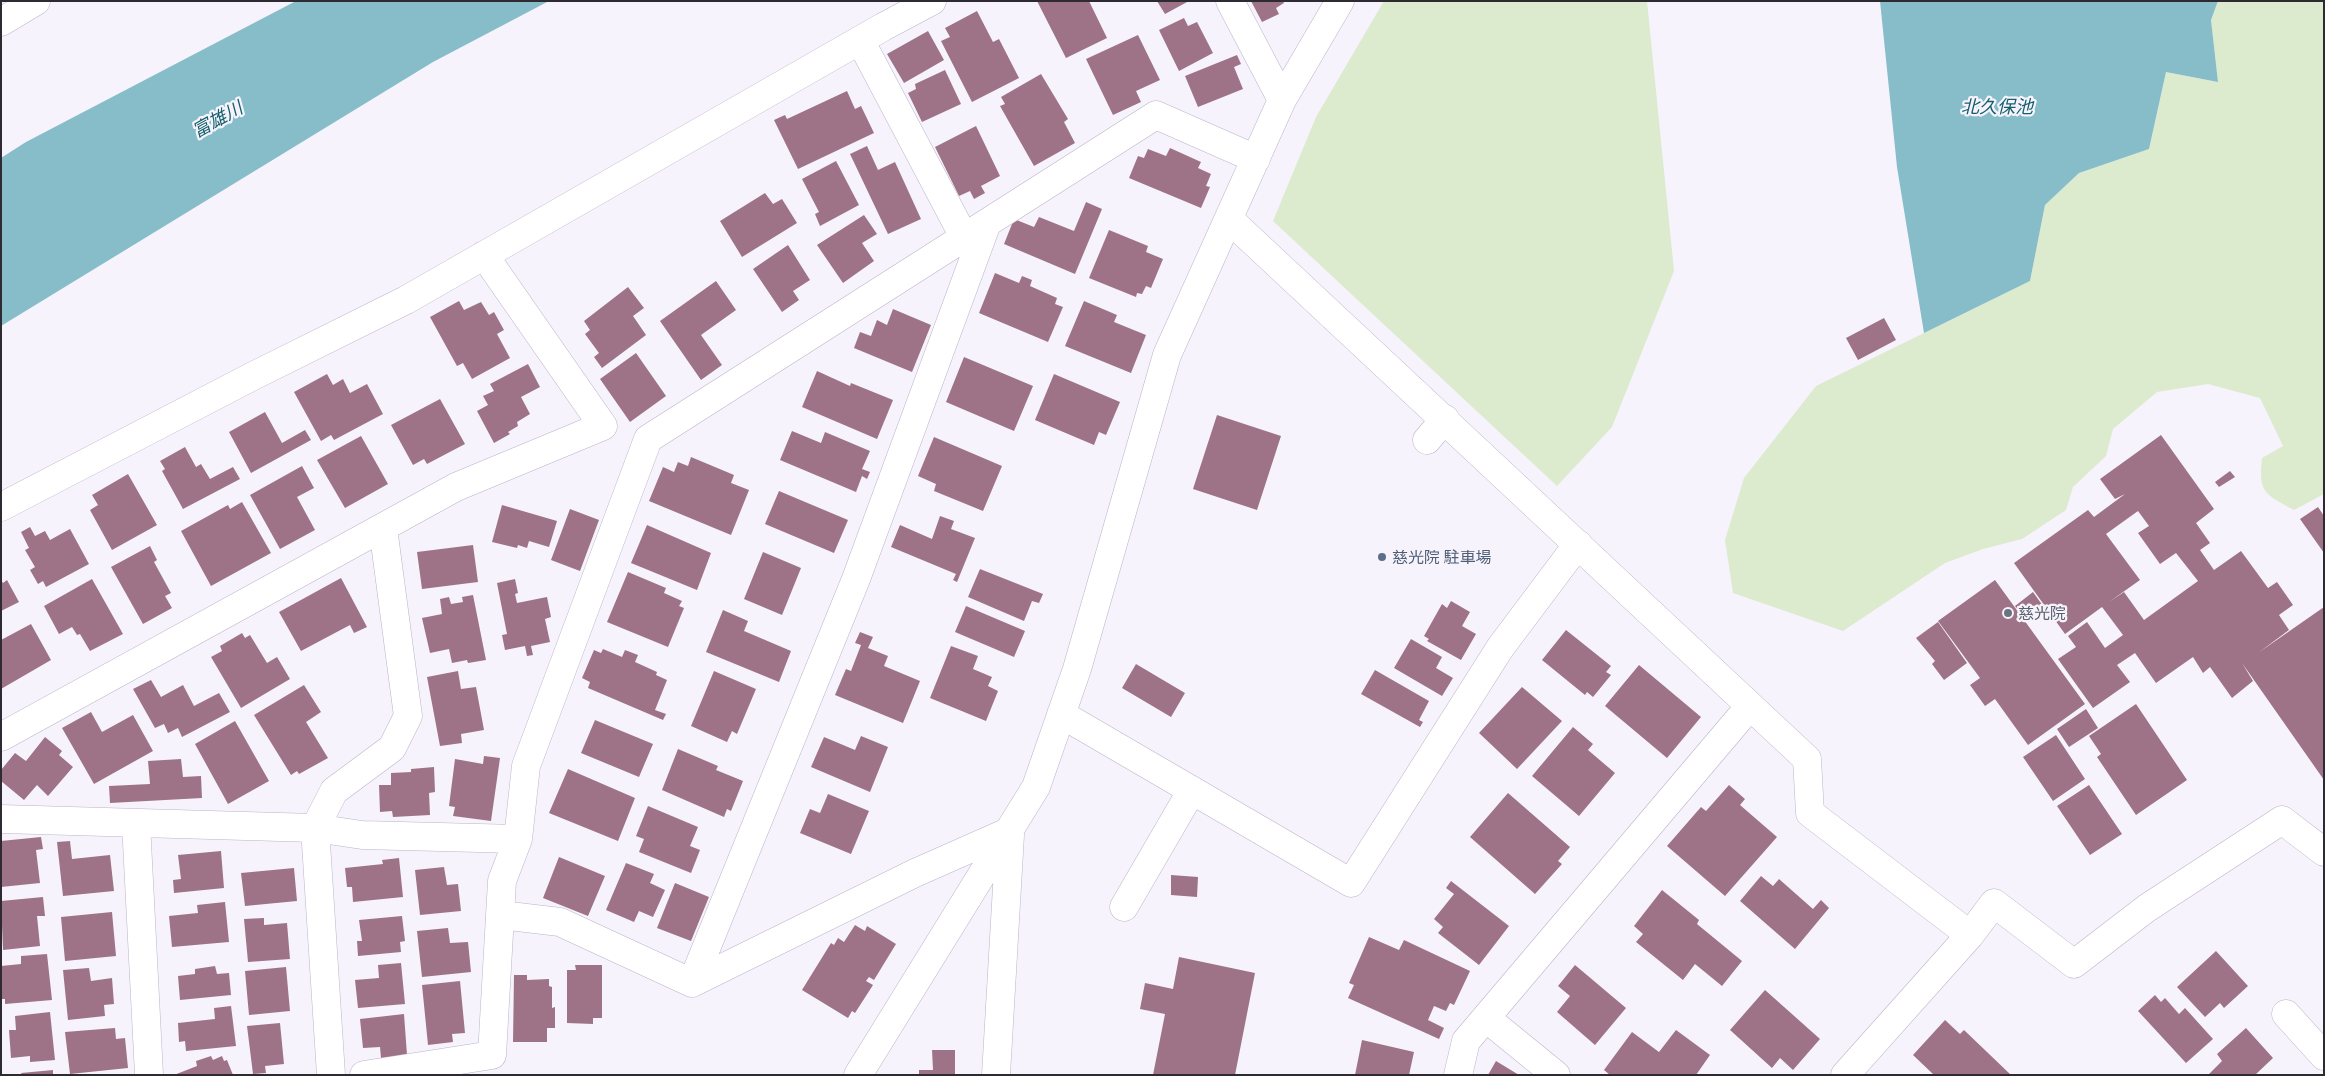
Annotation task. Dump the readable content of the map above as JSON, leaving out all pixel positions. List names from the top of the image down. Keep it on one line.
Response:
{"water":["北久保池","富雄川"],"places":["慈光院 駐車場","慈光院"]}
